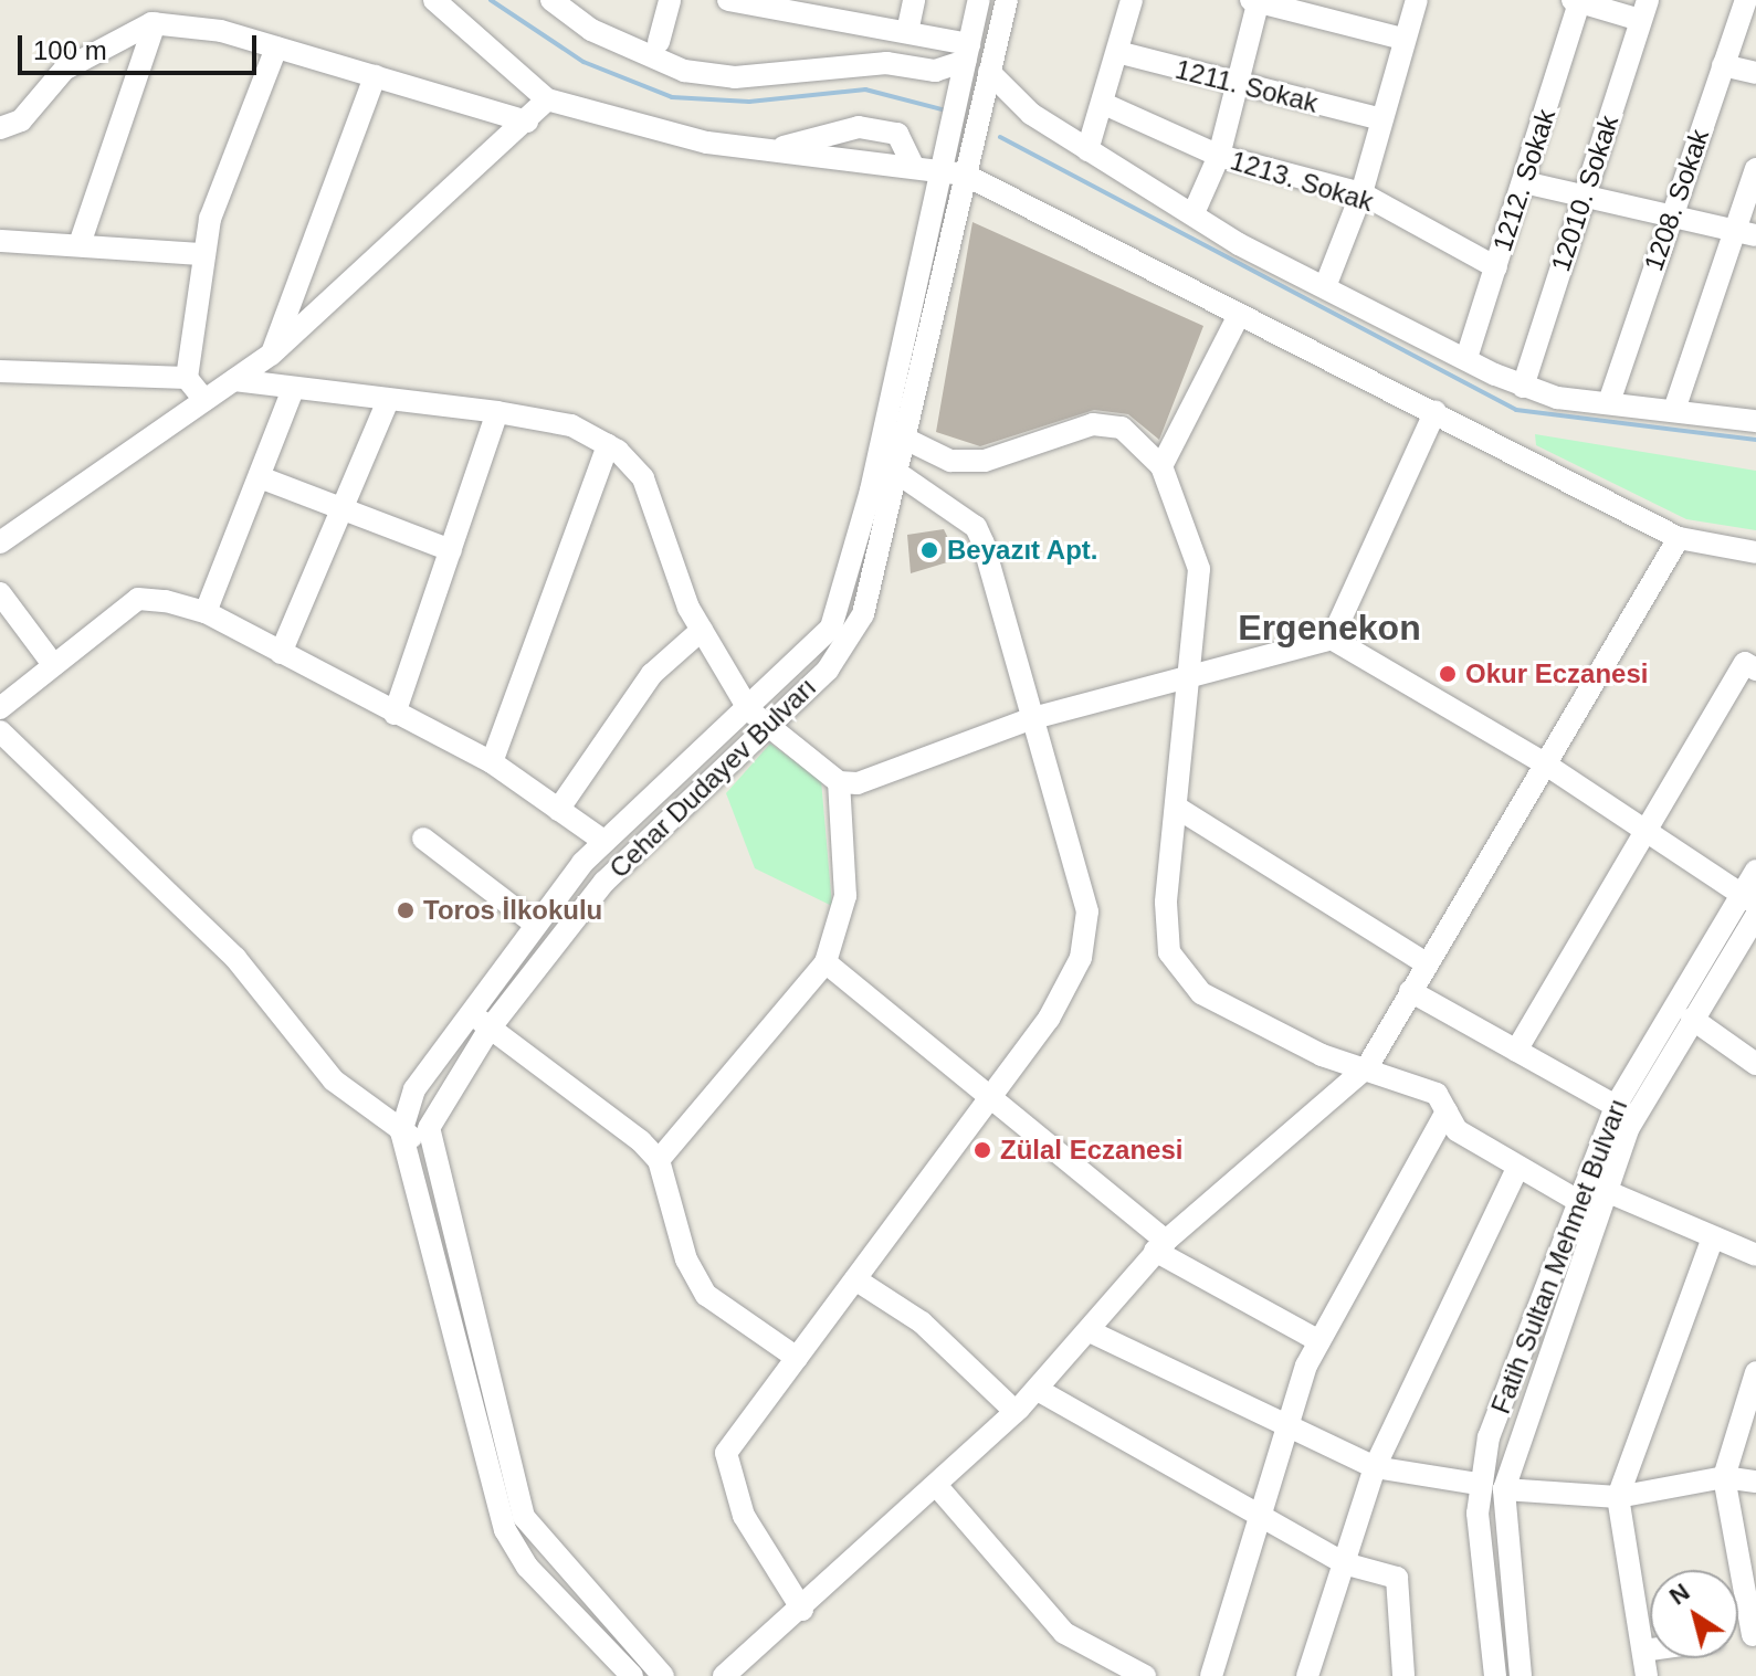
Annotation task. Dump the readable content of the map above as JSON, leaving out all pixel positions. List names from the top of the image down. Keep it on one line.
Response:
{"streets":{"street":["1211. Sokak","1212. Sokak","1213. Sokak","12010. Sokak","1208. Sokak","Cehar Dudayev Bulvarı","Fatih Sultan Mehmet Bulvarı"]},"crossings":[["1212. Sokak","1213. Sokak"]],"districts":["Ergenekon"],"places":["Beyazıt Apt.","Okur Eczanesi","Toros İlkokulu","Zülal Eczanesi"],"scale_bar":"100 m","north":"top left"}
